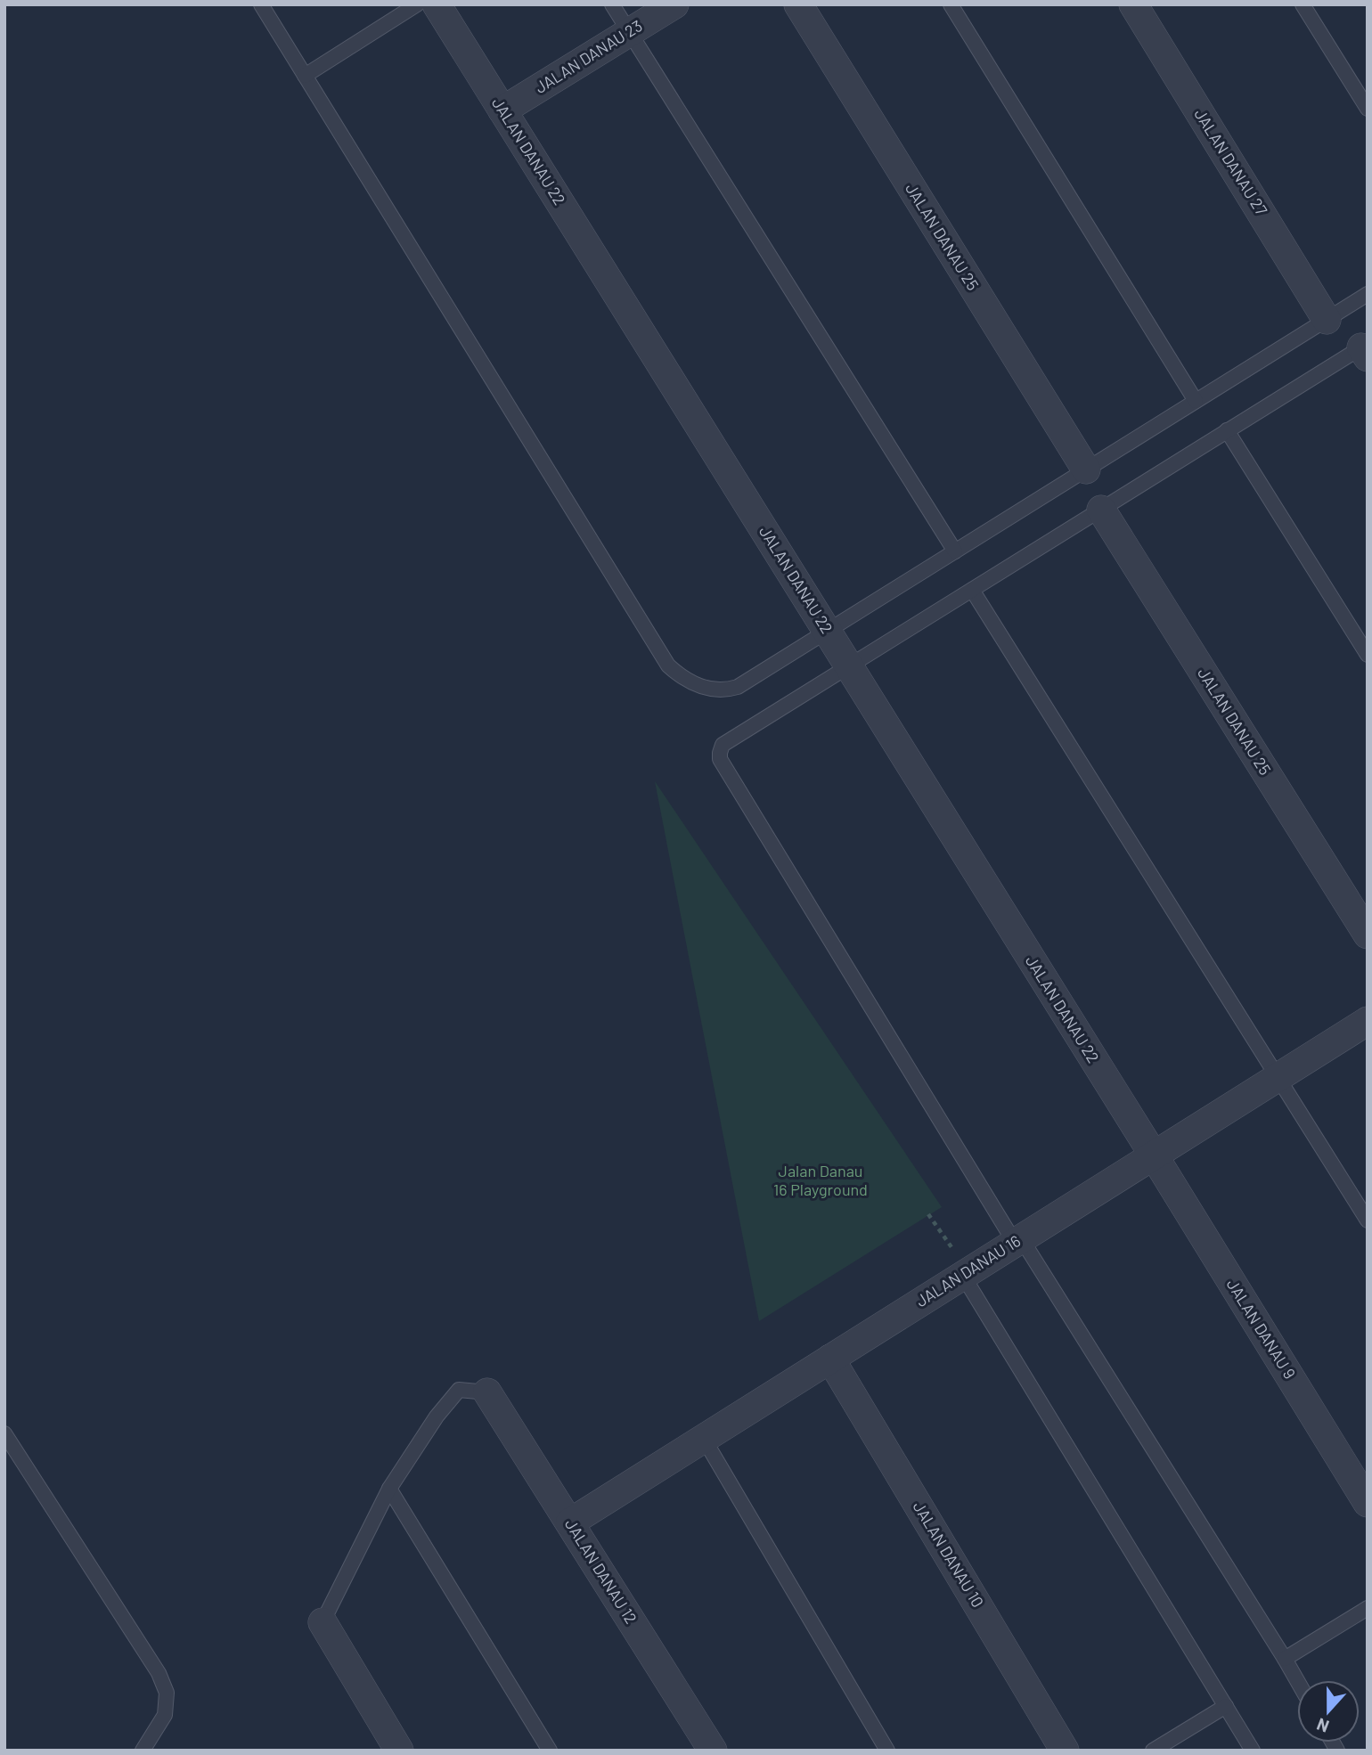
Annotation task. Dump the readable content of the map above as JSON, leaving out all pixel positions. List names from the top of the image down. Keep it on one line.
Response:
{"streets":{"street":["JALAN DANAU 23","JALAN DANAU 22","JALAN DANAU 27","JALAN DANAU 25","JALAN DANAU 16","JALAN DANAU 9","JALAN DANAU 10","JALAN DANAU 12"]},"crossings":[["JALAN DANAU 23","JALAN DANAU 22"],["JALAN DANAU 22","JALAN DANAU 16"],["JALAN DANAU 22","JALAN DANAU 9"],["JALAN DANAU 16","JALAN DANAU 9"],["JALAN DANAU 16","JALAN DANAU 10"],["JALAN DANAU 16","JALAN DANAU 12"]],"parks":["Jalan Danau 16 Playground"],"north":"bottom"}
